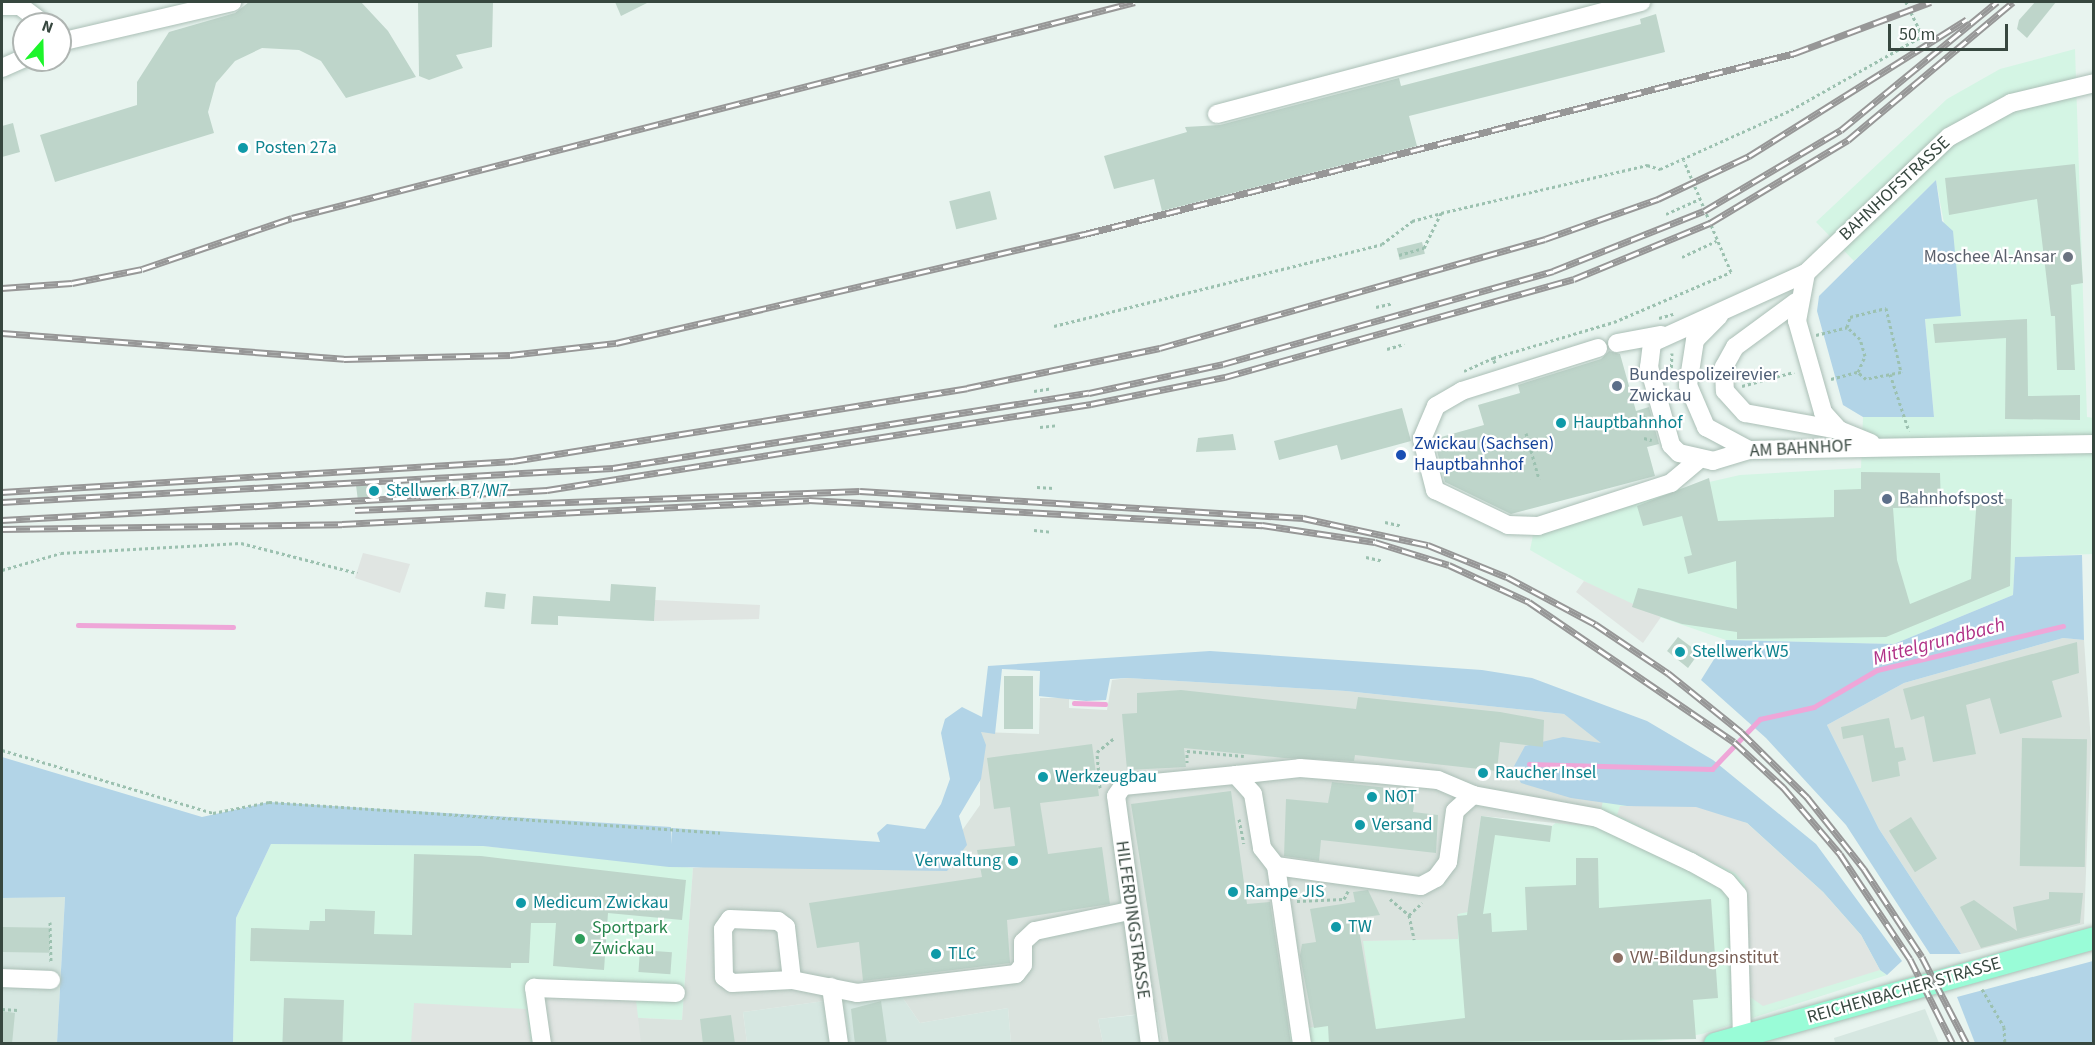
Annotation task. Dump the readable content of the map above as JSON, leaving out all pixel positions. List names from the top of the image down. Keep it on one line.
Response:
{"streets":{"main road":["REICHENBACHER STRASSE"],"street":["BAHNHOFSTRASSE","AM BAHNHOF","HILFERDINGSTRASSE"]},"water":["Mittelgrundbach"],"places":["Posten 27a","Moschee Al-Ansar","Bundespolizeirevier Zwickau","Hauptbahnhof","Zwickau (Sachsen) Hauptbahnhof","Stellwerk B7/W7","Bahnhofspost","Stellwerk W5","Raucher Insel","Werkzeugbau","NOT","Versand","Verwaltung","Rampe JIS","Medicum Zwickau","TW","Sportpark Zwickau","TLC","VW-Bildungsinstitut"],"scale_bar":"50 m","north":"top"}
